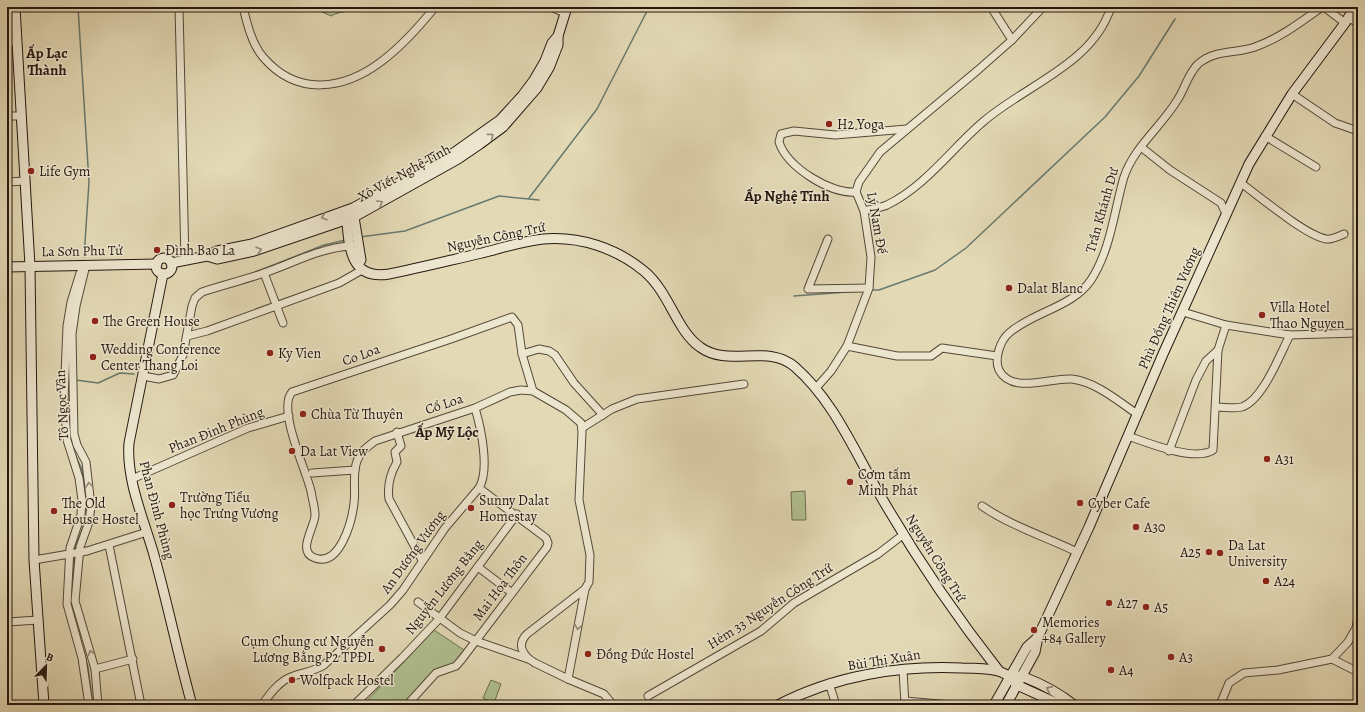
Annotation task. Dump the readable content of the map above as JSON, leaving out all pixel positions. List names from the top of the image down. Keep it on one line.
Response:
{"streets":{"main road":["Xô Viết Nghệ Tĩnh","Nguyễn Công Trứ","La Sơn Phu Tử","Phù Đổng Thiên Vương","Phan Đình Phùng","Bùi Thị Xuân"],"street":["Trần Khánh Dư","Lý Nam Đế","Co Loa","Cổ Loa","Tô Ngọc Vân","Phan Đinh Phùng","An Dương Vương","Nguyễn Lương Bằng","Mai Hoa Thôn","Hẻm 33 Nguyễn Công Trứ"]},"crossings":[["Xô Viết Nghệ Tĩnh","La Sơn Phu Tử"],["Xô Viết Nghệ Tĩnh","Phan Đình Phùng"],["Trần Khánh Dư","Phù Đổng Thiên Vương"],["Lý Nam Đế","Nguyễn Công Trứ"],["Nguyễn Công Trứ","Hẻm 33 Nguyễn Công Trứ"],["Nguyễn Công Trứ","Bùi Thị Xuân"],["La Sơn Phu Tử","Tô Ngọc Vân"],["La Sơn Phu Tử","Phan Đình Phùng"],["Co Loa","Cổ Loa"],["Co Loa","Phan Đinh Phùng"],["Cổ Loa","An Dương Vương"],["Phan Đinh Phùng","Phan Đình Phùng"],["An Dương Vương","Mai Hoa Thôn"],["Nguyễn Lương Bằng","Mai Hoa Thôn"]],"districts":["Ấp Lạc Thành","Ấp Nghệ Tĩnh","Ấp Mỹ Lộc"],"places":["H2 Yoga","Life Gym","Đình Bao La","Dalat Blanc","Villa Hotel Thao Nguyen","The Green House","Ky Vien","Wedding Conference Center Thang Loi","Chùa Từ Thuyên","Da Lat View","A31","Cơm tấm Minh Phát","Cyber Cafe","Trường Tiểu học Trưng Vương","Sunny Dalat Homestay","The Old House Hostel","A30","A25","Da Lat University","A24","A27","A5","Memories +84 Gallery","Cụm Chung cư Nguyễn Lương Bằng P2 TPĐL","Đồng Đức Hostel","A3","A4","Wolfpack Hostel"],"north":"top right"}
